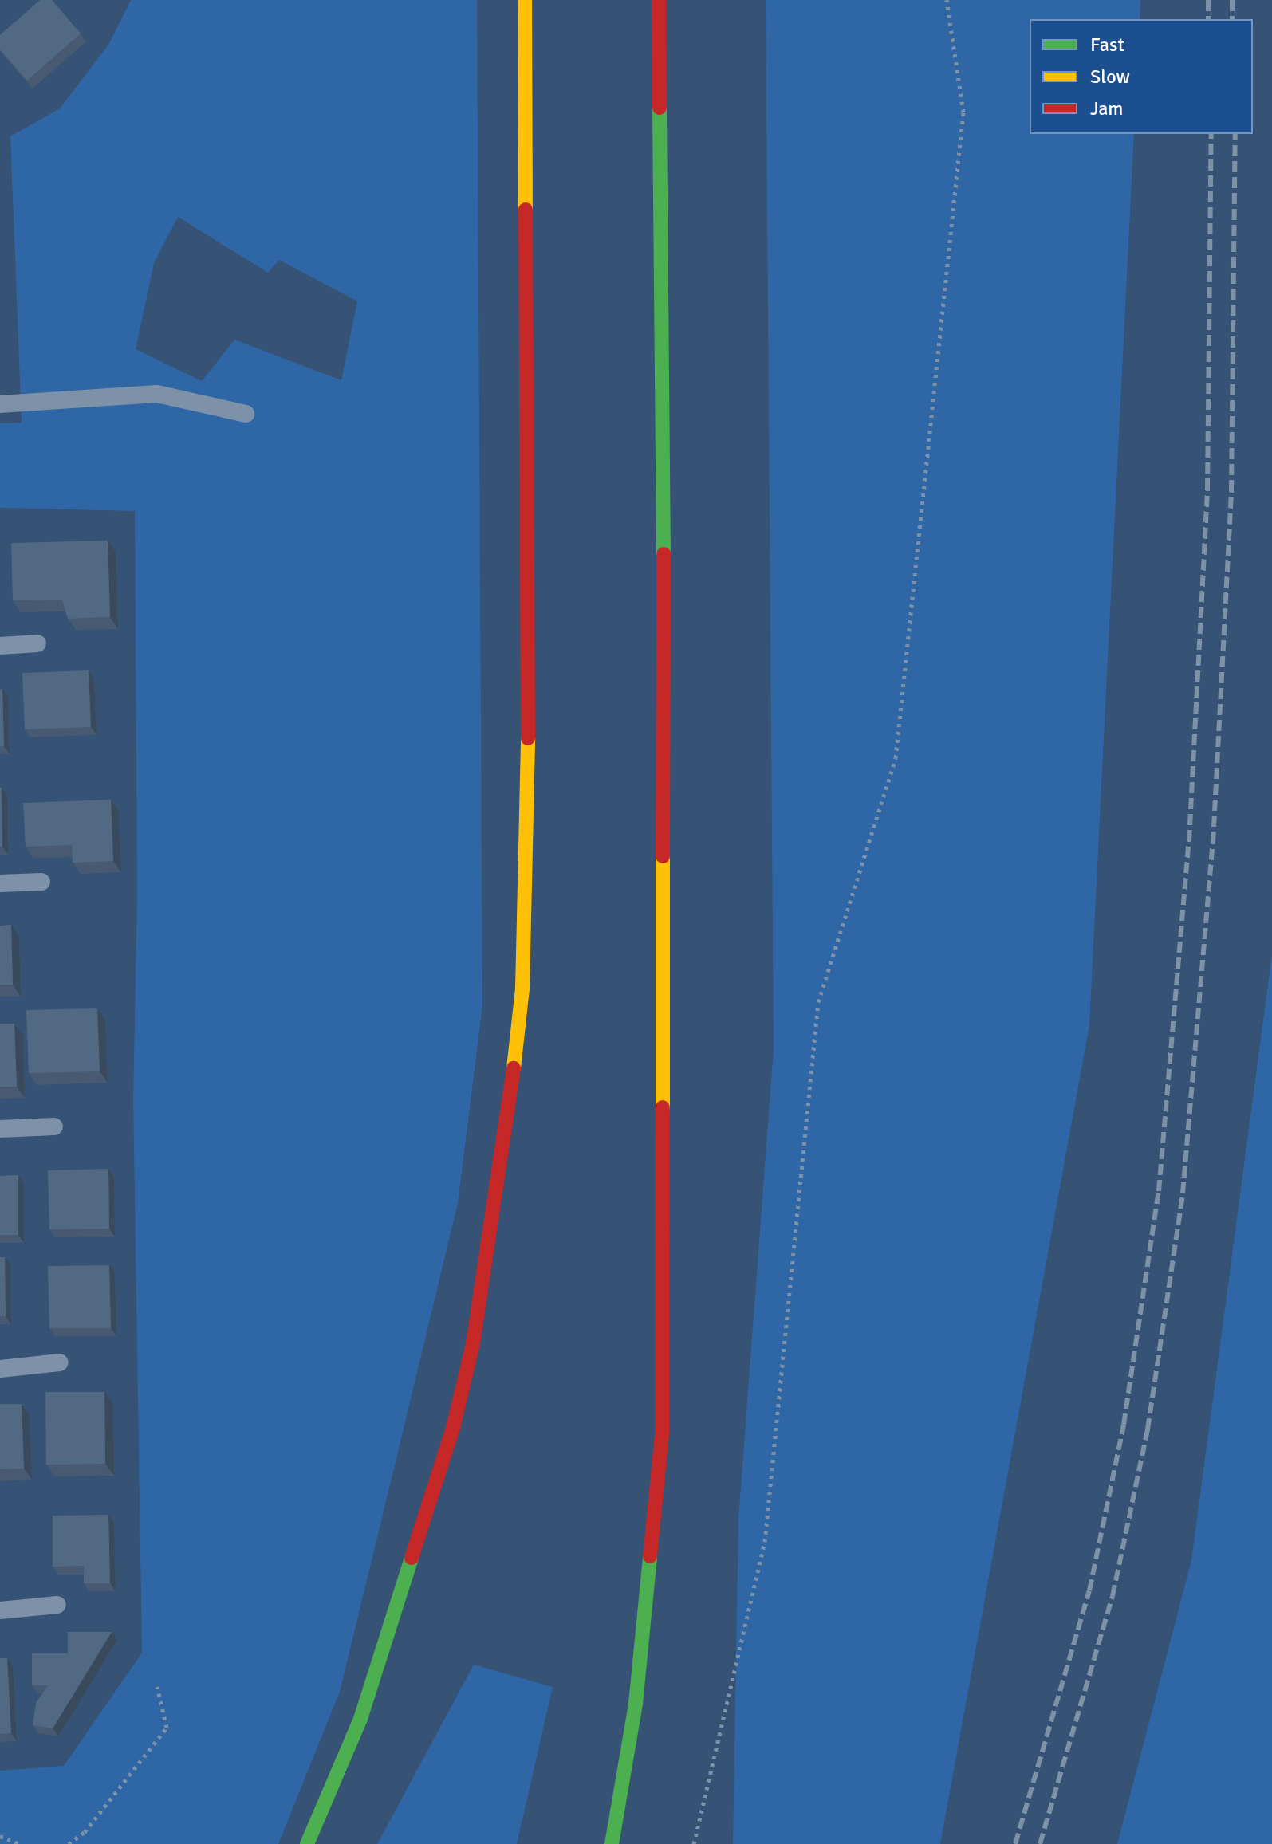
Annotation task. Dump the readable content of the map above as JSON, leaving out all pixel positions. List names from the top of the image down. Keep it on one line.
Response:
{"legend":["Fast","Slow","Jam"]}
